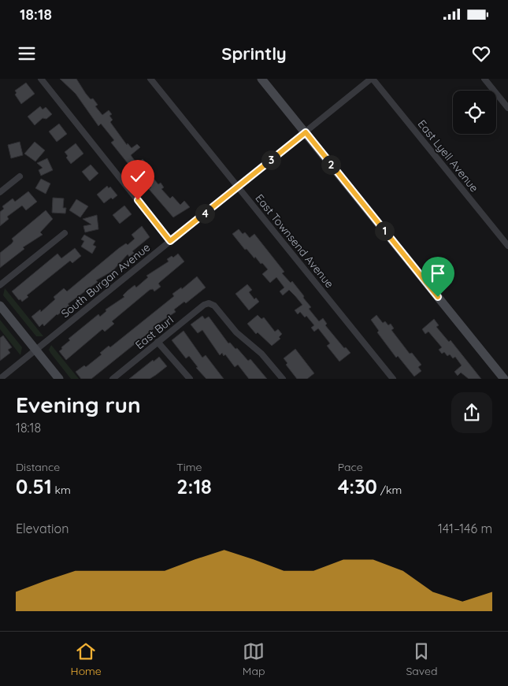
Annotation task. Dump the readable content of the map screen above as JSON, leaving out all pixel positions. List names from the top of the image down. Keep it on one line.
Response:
{"streets":{"street":["East Lyell Avenue","East Townsend Avenue","South Burgan Avenue","East Burl"]},"crossings":[["East Lyell Avenue","South Burgan Avenue"],["East Townsend Avenue","South Burgan Avenue"]],"page":{"status":"18:18","header":"Sprintly","pins":["3","2","4","1"],"heading":["Evening run","18:18"],"stats":[["Distance","0.51 km"],["Time","2:18"],["Pace","4:30 /km"]],"chart":["Elevation","141–146 m"],"tabs":["Home","Map","Saved"]}}
